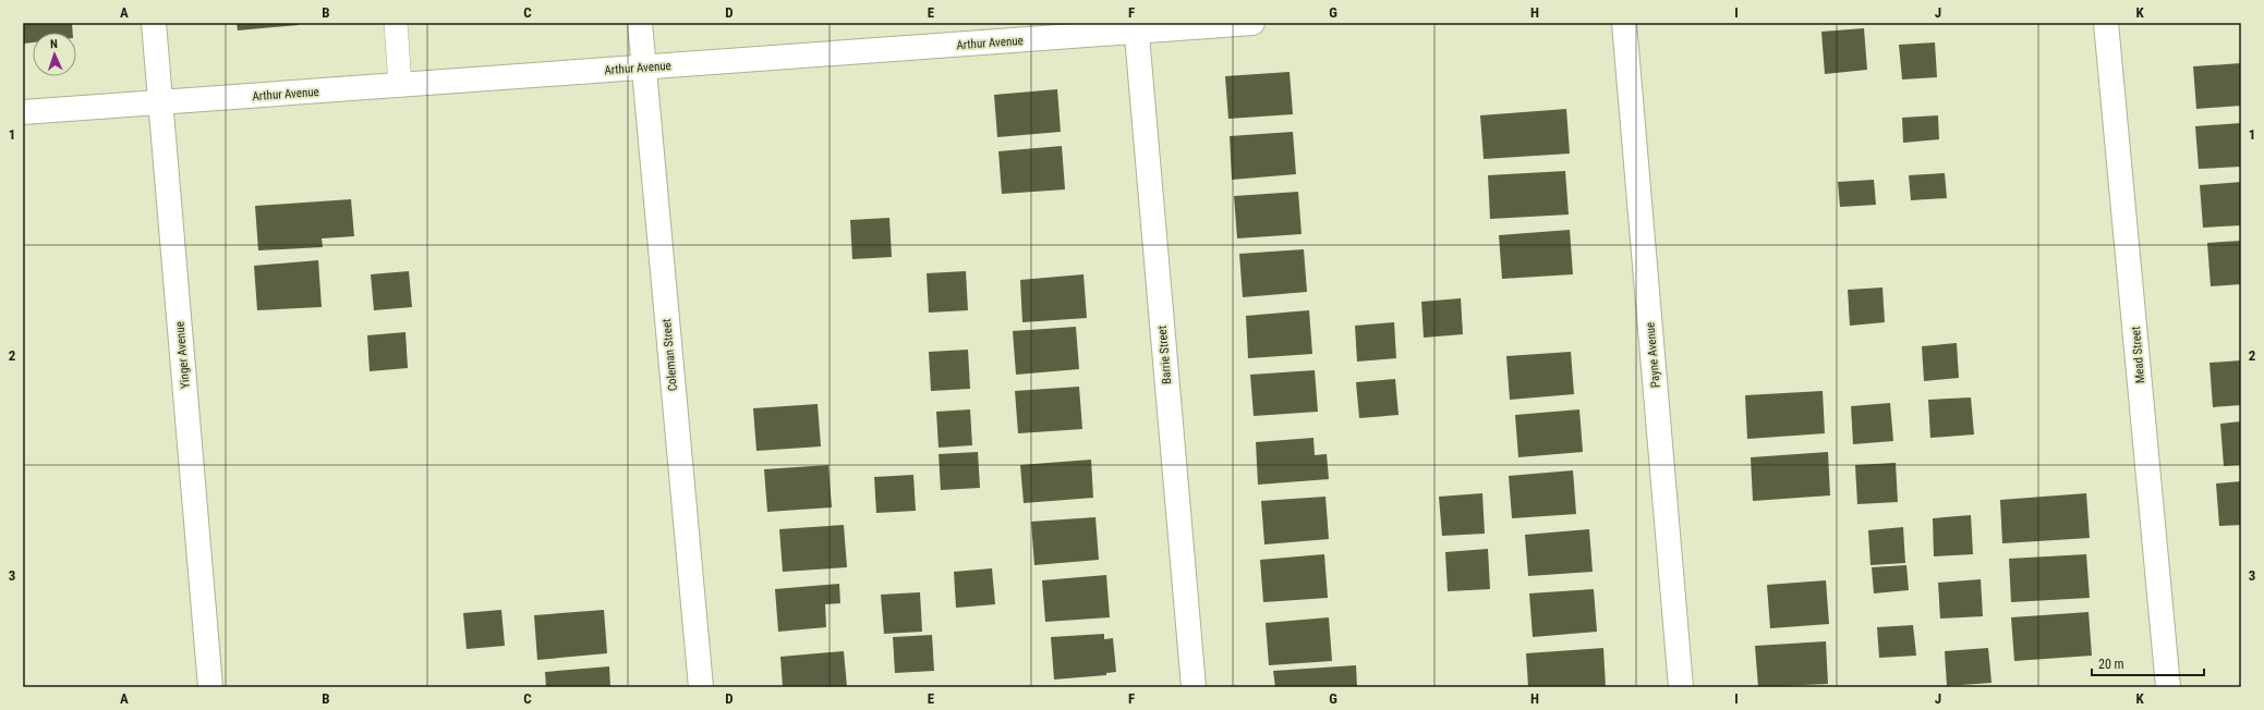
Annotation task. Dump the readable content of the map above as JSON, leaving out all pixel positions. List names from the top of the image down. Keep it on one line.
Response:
{"streets":{"street":["Arthur Avenue","Yinger Avenue","Coleman Street","Barrie Street","Payne Avenue","Mead Street"]},"crossings":[["Arthur Avenue","Yinger Avenue"],["Arthur Avenue","Coleman Street"],["Arthur Avenue","Barrie Street"]],"scale_bar":"20 m","north":"top","grid":{"columns":["A","B","C","D","E","F","G","H","I","J","K"],"rows":["1","2","3"]}}
